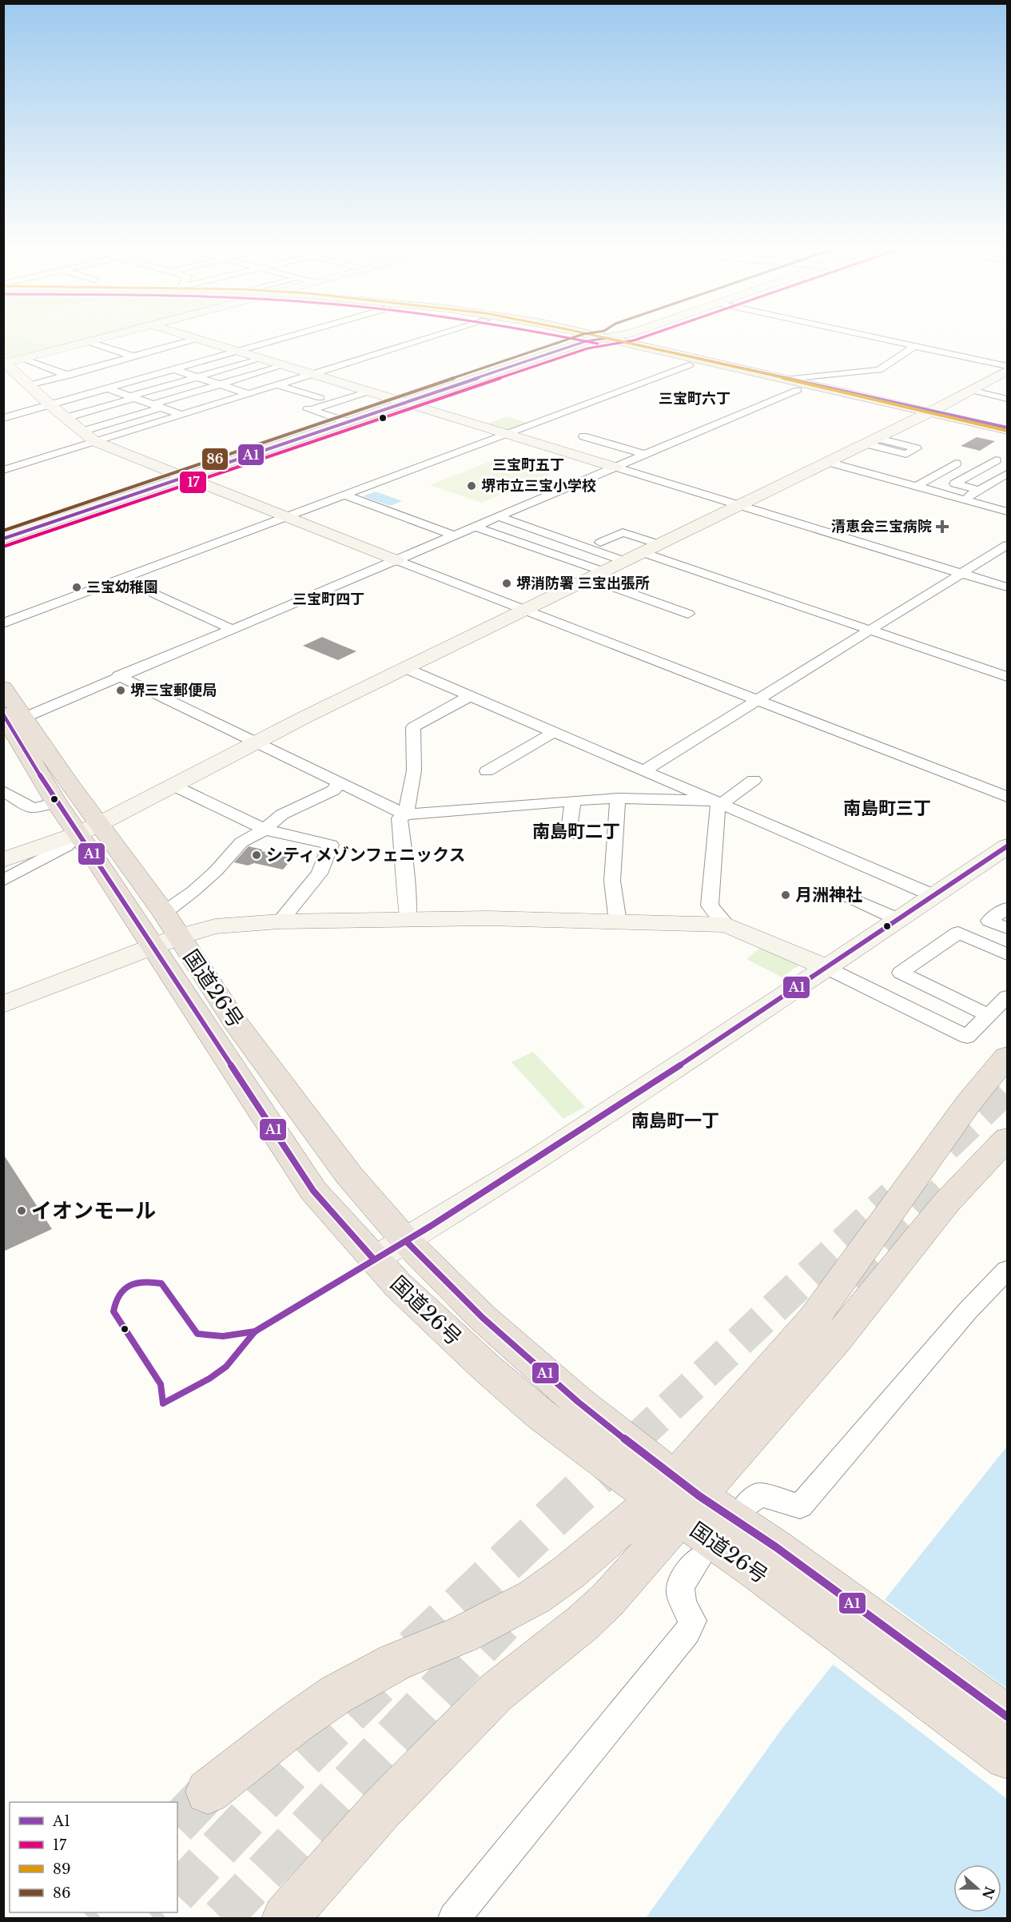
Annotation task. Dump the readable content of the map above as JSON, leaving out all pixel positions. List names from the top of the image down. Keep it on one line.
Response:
{"streets":{"highway":["国道26号"]},"districts":["三宝町六丁","三宝町五丁","三宝町四丁","南島町三丁","南島町二丁","南島町一丁"],"places":{"other":["堺市立三宝小学校","堺消防署 三宝出張所","三宝幼稚園","堺三宝郵便局","シティメゾンフェニックス","月洲神社","イオンモール"],"health":["清恵会三宝病院"]},"lines":["transit line 17","transit line 89","transit line 86","transit line A1"],"legend":["A1","17","89","86"],"north":"right"}
